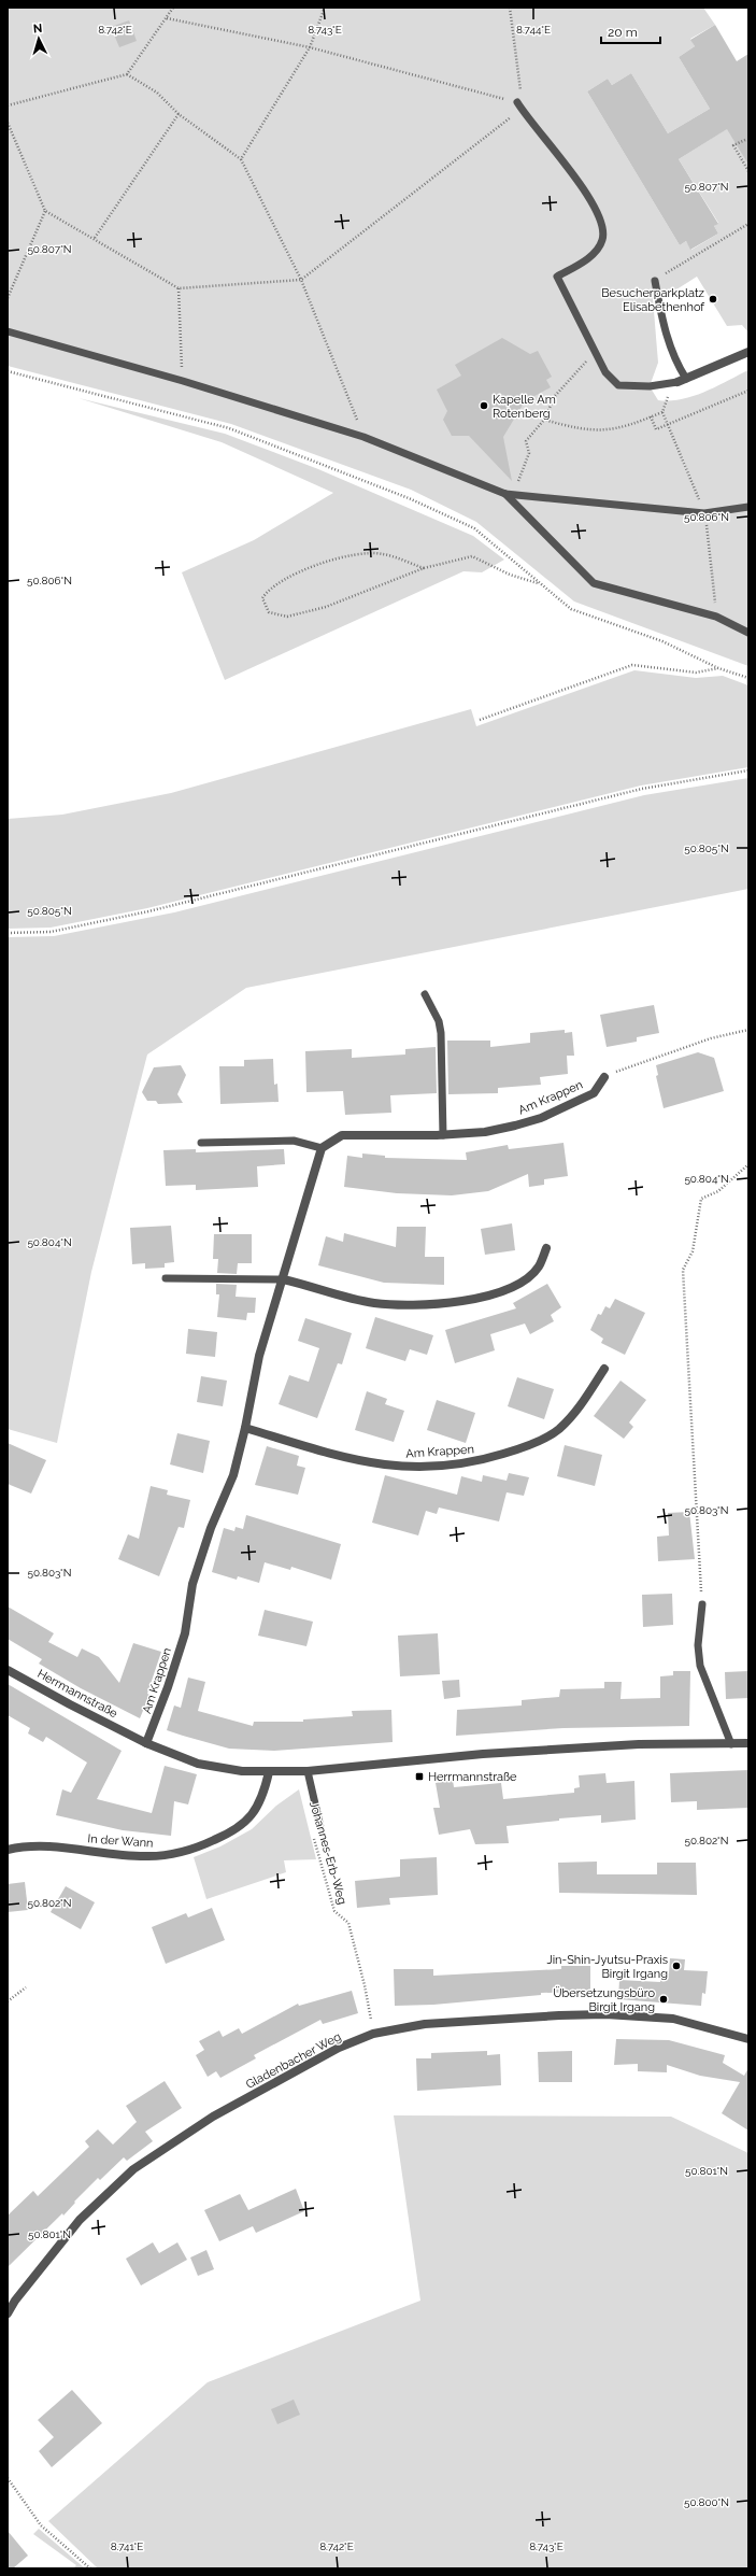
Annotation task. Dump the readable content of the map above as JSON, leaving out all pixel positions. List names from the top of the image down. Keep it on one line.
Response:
{"streets":{"street":["Am Krappen","Herrmannstraße","In der Wann","Gladenbacher Weg"],"path":["Johannes-Erb-Weg"]},"crossings":[["Am Krappen","Herrmannstraße"],["Herrmannstraße","In der Wann"],["Johannes-Erb-Weg","Gladenbacher Weg"]],"places":{"other":["Besucherparkplatz Elisabethenhof","Kapelle Am Rotenberg","Jin-Shin-Jyutsu-Praxis Birgit Irgang","Übersetzungsbüro Birgit Irgang"],"transit":["Herrmannstraße"]},"scale_bar":"20 m","north":"top","coordinates":["8.742°E","8.743°E","8.744°E","50.807°N","50.806°N","50.805°N","50.804°N","50.803°N","50.802°N","50.801°N","50.800°N","8.741°E"]}
